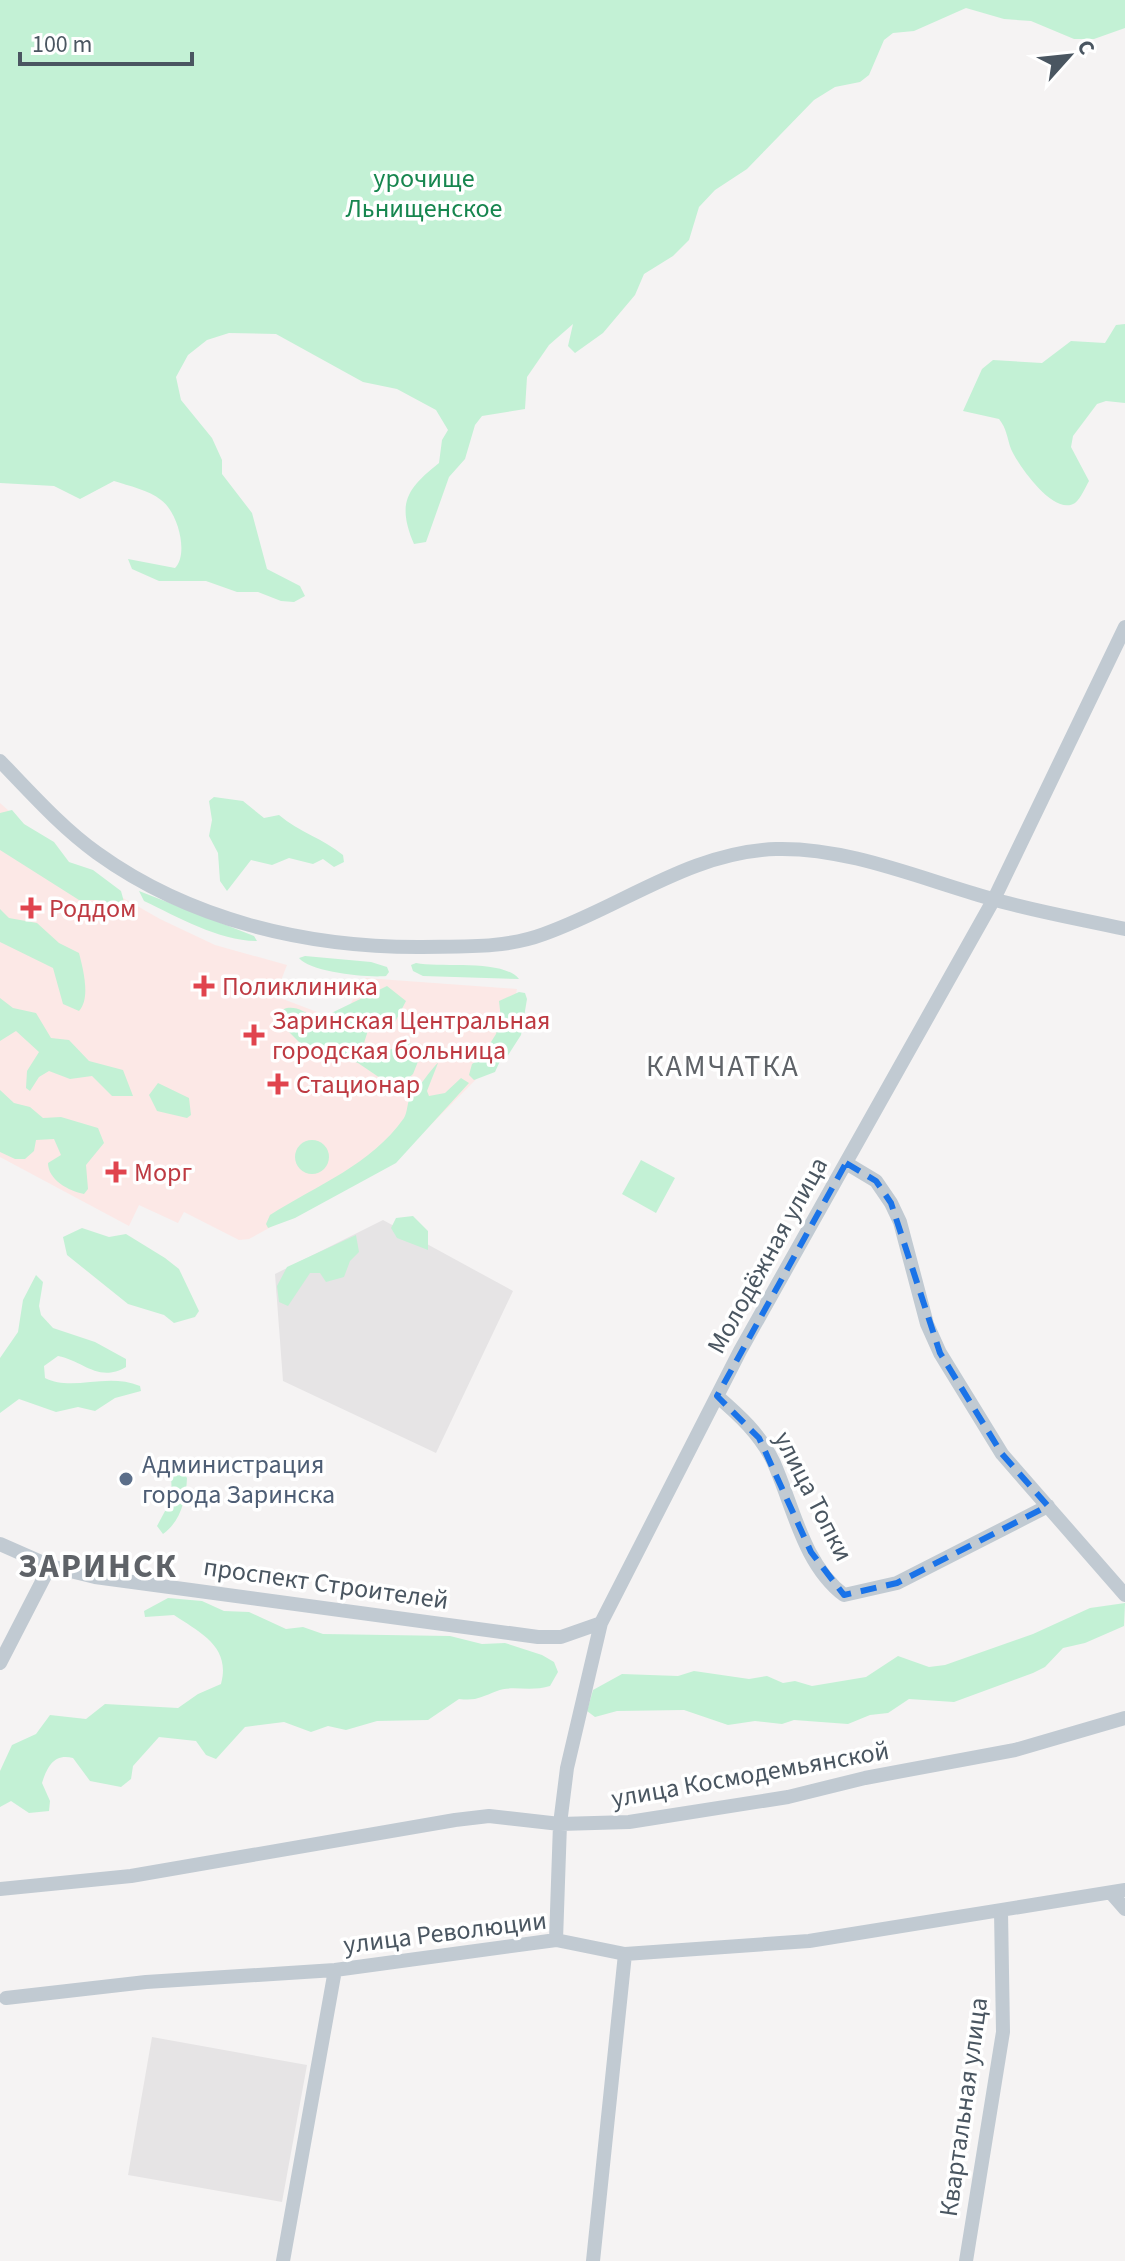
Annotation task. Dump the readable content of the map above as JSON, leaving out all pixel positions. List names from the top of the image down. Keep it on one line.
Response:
{"streets":{"street":["Молодёжная улица","улица Топки","проспект Строителей","улица Космодемьянской","улица Революции","Квартальная улица"]},"crossings":[["Молодёжная улица","улица Топки"],["Молодёжная улица","проспект Строителей"],["Молодёжная улица","улица Космодемьянской"],["Молодёжная улица","улица Революции"],["улица Революции","Квартальная улица"]],"districts":["КАМЧАТКА","ЗАРИНСК"],"parks":["урочище Льнищенское"],"places":{"health":["Роддом","Поликлиника","Заринская Центральная городская больница","Стационар","Морг"],"other":["Администрация города Заринска"]},"scale_bar":"100 m","north":"top right"}
